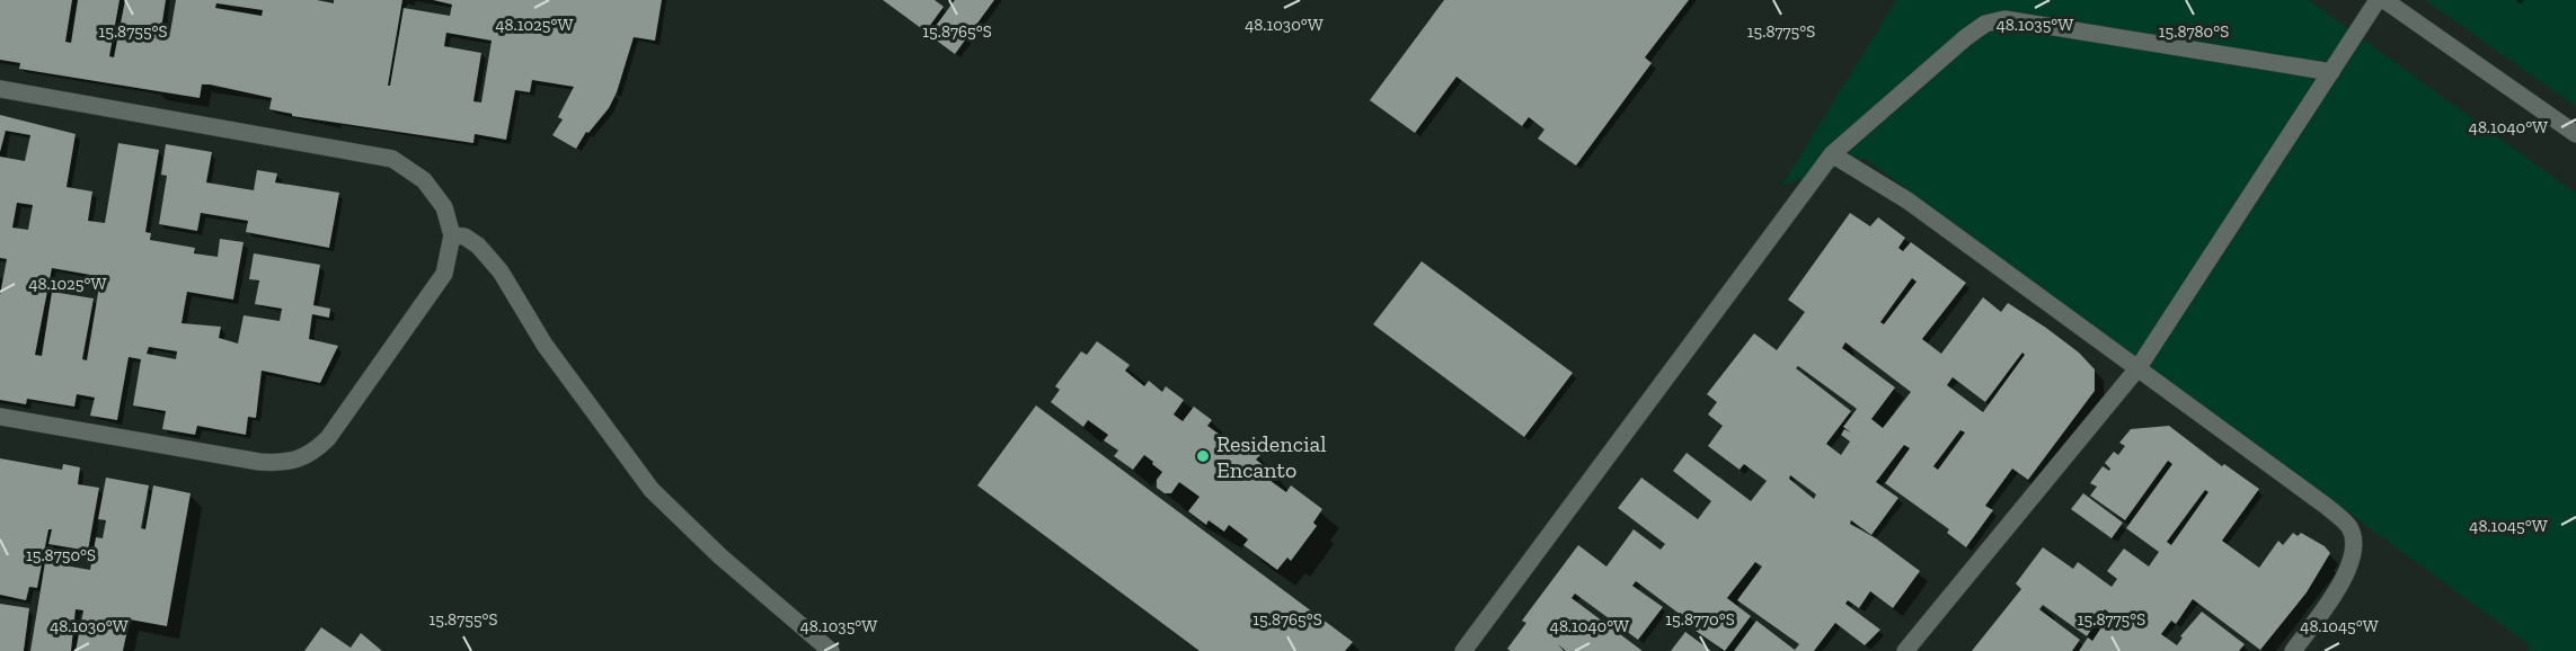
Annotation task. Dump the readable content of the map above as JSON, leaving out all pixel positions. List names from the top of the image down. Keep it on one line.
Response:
{"places":["Residencial Encanto"],"coordinates":["48.1025°W","48.1030°W","48.1035°W","15.8755°S","15.8765°S","15.8775°S","15.8780°S","48.1040°W","48.1045°W","15.8750°S","15.8770°S"]}
